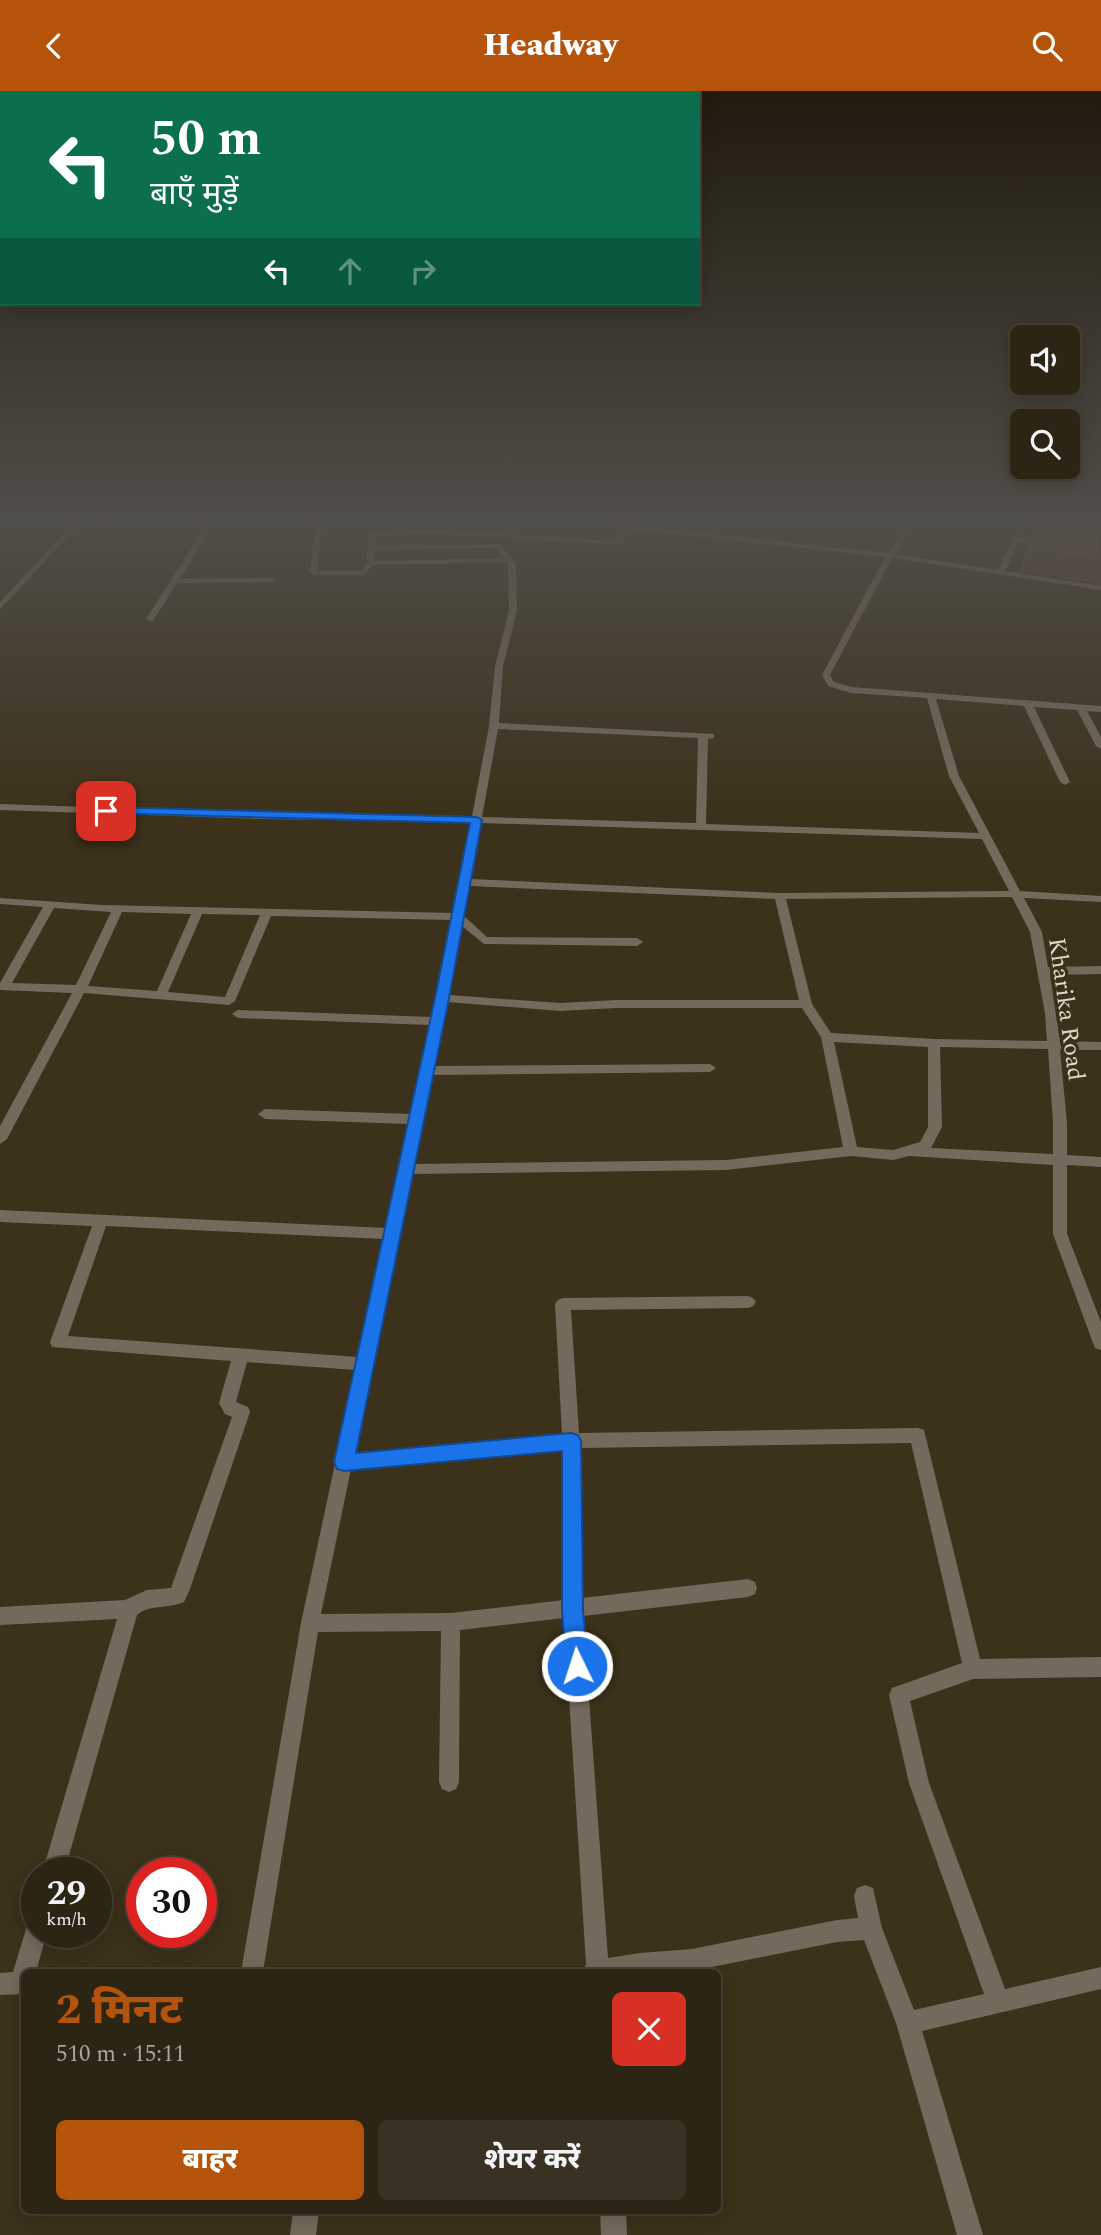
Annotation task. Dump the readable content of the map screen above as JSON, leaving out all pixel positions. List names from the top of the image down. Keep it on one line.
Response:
{"streets":{"street":["Kharika Road"]},"page":{"header":"Headway","turn":["50 m","बाएँ मुड़ें"],"speed":"29 km/h","limit":"30","heading":["2 मिनट","510 m · 15:11"],"buttons":["बाहर","शेयर करें"]}}
